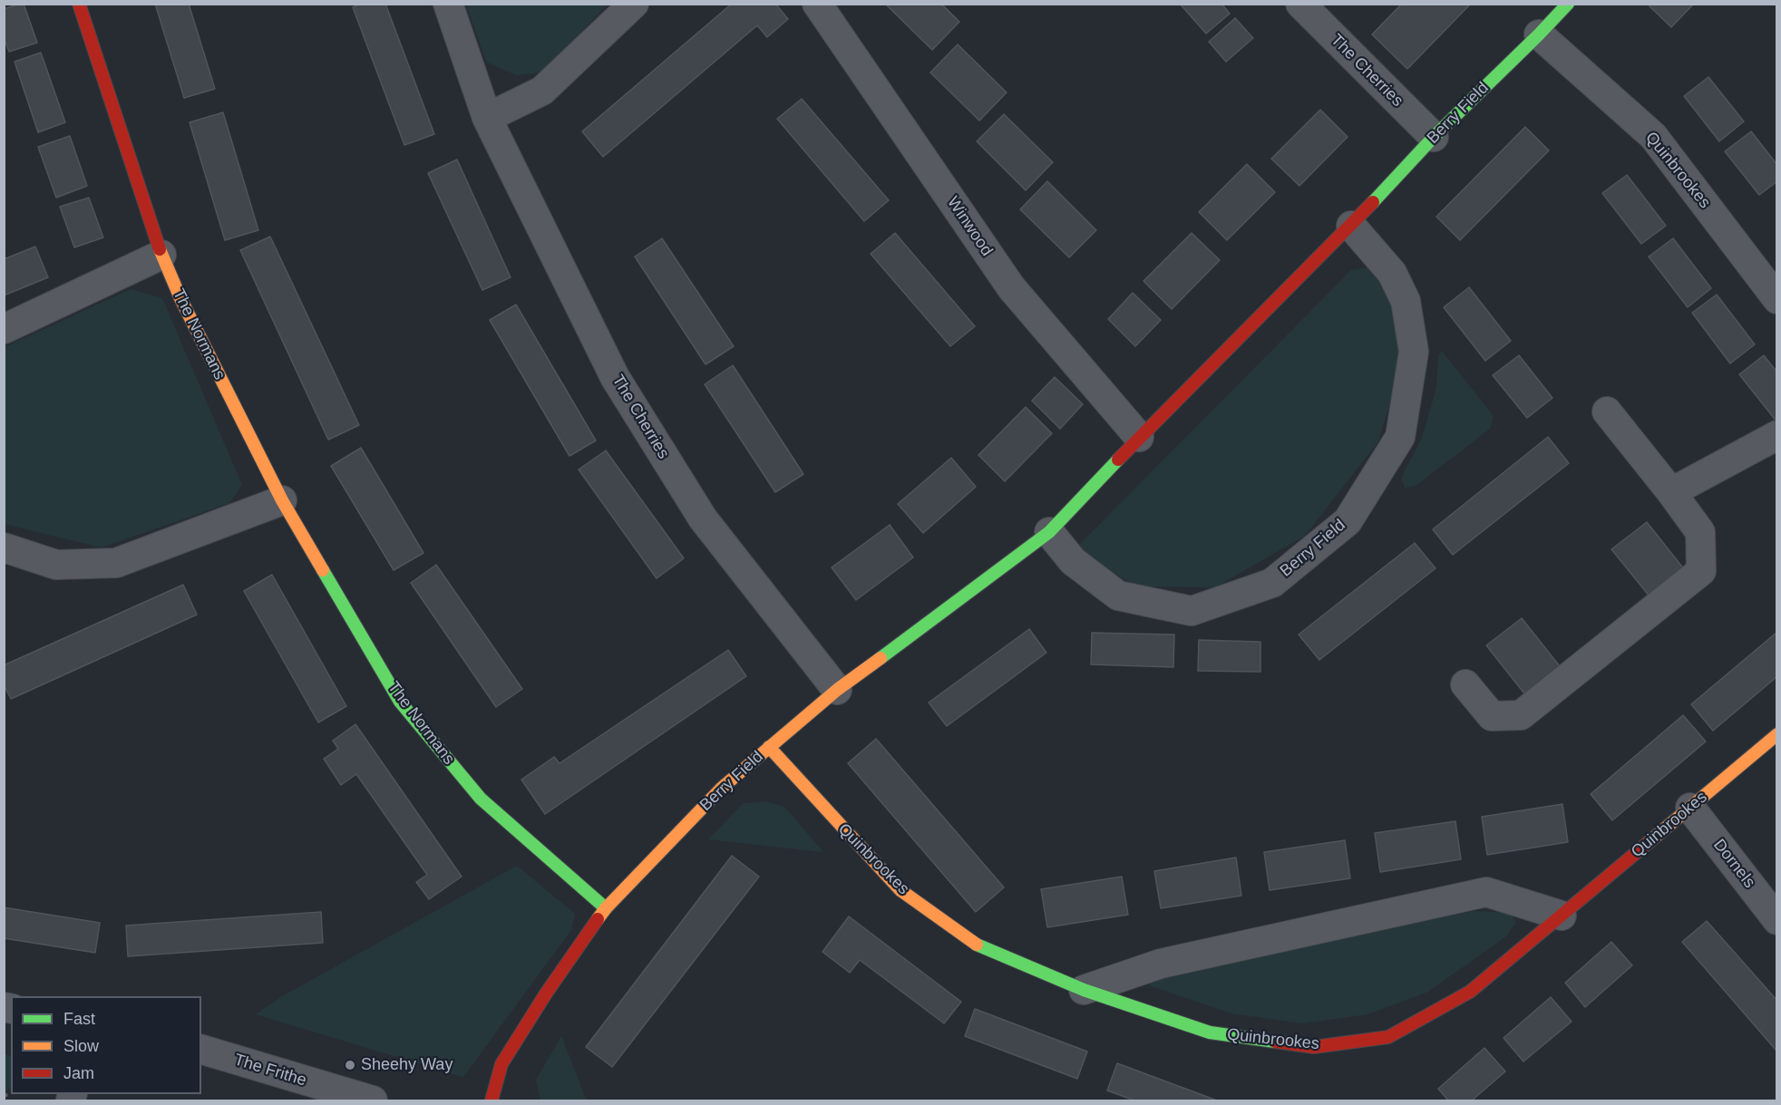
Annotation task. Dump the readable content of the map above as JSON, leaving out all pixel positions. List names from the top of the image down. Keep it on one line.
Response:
{"streets":{"street":["The Cherries","Berry Field","Quinbrookes","Winwood","The Normans","Dornels","The Frithe"]},"crossings":[["The Cherries","Berry Field"],["Berry Field","Quinbrookes"],["Berry Field","Winwood"],["Berry Field","The Normans"],["Quinbrookes","Dornels"]],"places":["Sheehy Way"],"legend":["Fast","Slow","Jam"]}
